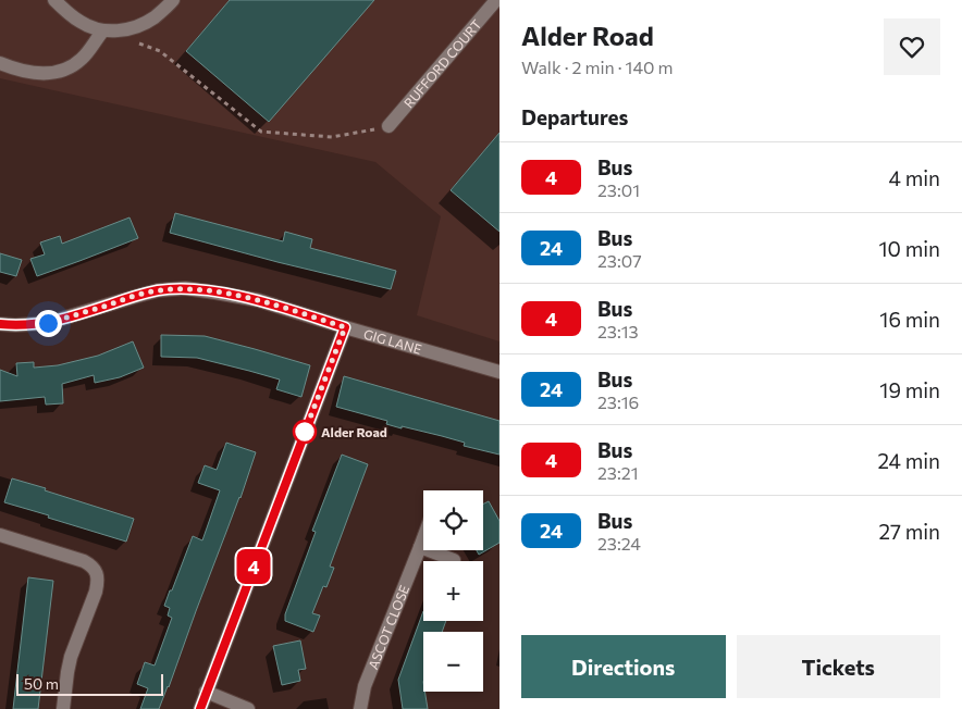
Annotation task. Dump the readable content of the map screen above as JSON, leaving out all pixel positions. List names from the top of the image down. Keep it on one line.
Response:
{"streets":{"street":["RUFFORD COURT","GIG LANE","ASCOT CLOSE"]},"places":["Alder Road"],"lines":["bus line 4"],"scale_bar":"50 m","page":{"on_map":"4","heading":[["Alder Road","Walk · 2 min · 140 m"],"Departures"],"list":[{"mark":"4","name":"Bus","note":"23:01","value":"4 min"},{"mark":"24","name":"Bus","note":"23:07","value":"10 min"},{"mark":"4","name":"Bus","note":"23:13","value":"16 min"},{"mark":"24","name":"Bus","note":"23:16","value":"19 min"},{"mark":"4","name":"Bus","note":"23:21","value":"24 min"},{"mark":"24","name":"Bus","note":"23:24","value":"27 min"}],"map_buttons":["+","−"],"buttons":["Directions","Tickets"],"scale":"50 m"}}
